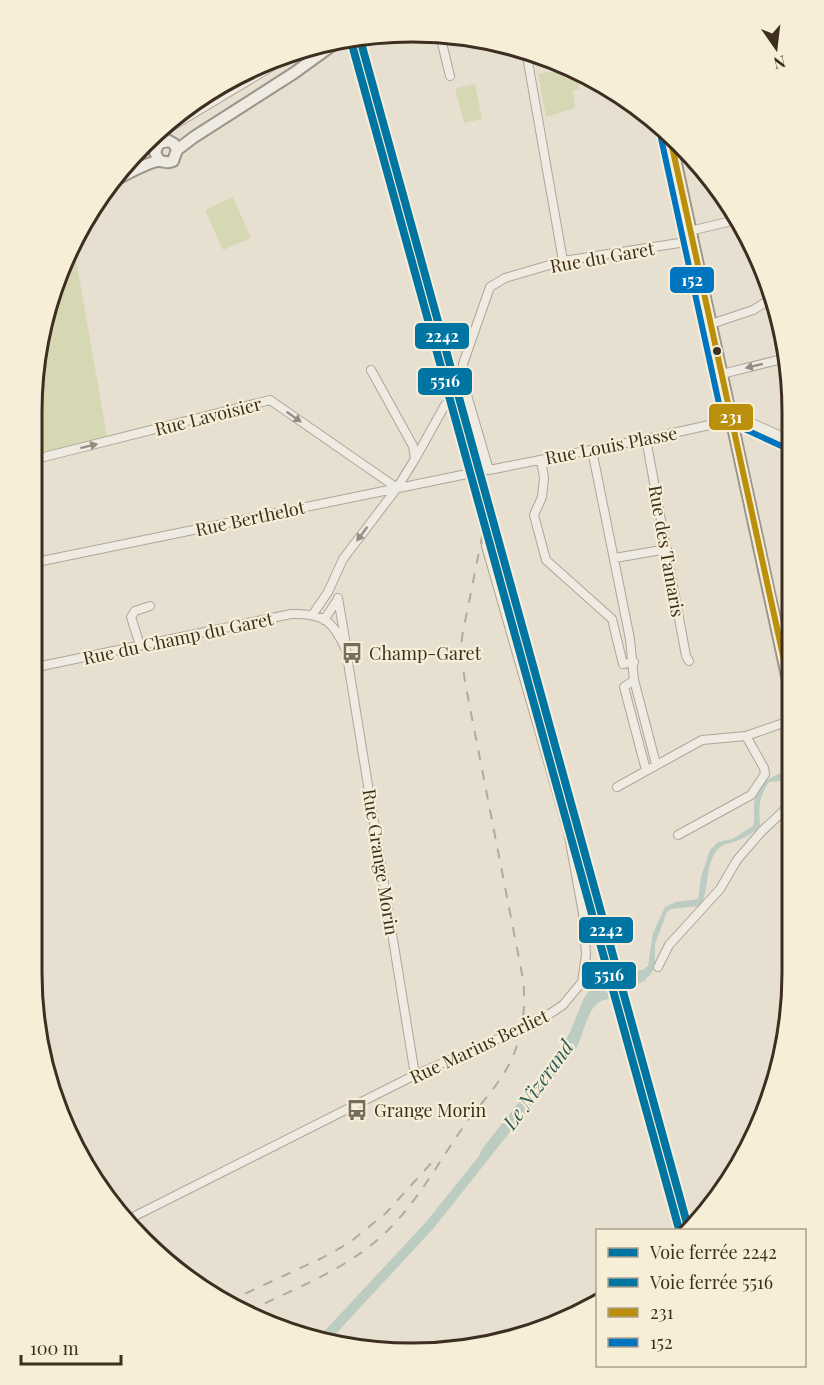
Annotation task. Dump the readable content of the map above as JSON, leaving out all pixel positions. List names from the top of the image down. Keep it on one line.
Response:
{"streets":{"street":["Rue du Garet","Rue Lavoisier","Rue Louis Plasse","Rue Berthelot","Rue des Tamaris","Rue du Champ du Garet","Rue Grange Morin","Rue Marius Berliet"]},"crossings":[["Rue du Garet","Rue Louis Plasse"],["Rue Lavoisier","Rue Berthelot"],["Rue Louis Plasse","Rue des Tamaris"],["Rue Grange Morin","Rue Marius Berliet"]],"one_way":["Rue Lavoisier"],"water":["Le Nizerand"],"places":{"bus stop":["Champ-Garet","Grange Morin"]},"lines":["rail line 2242","rail line 5516","transit line 152","transit line 231"],"legend":["Voie ferrée 2242","Voie ferrée 5516","231","152"],"scale_bar":"100 m","north":"bottom"}
